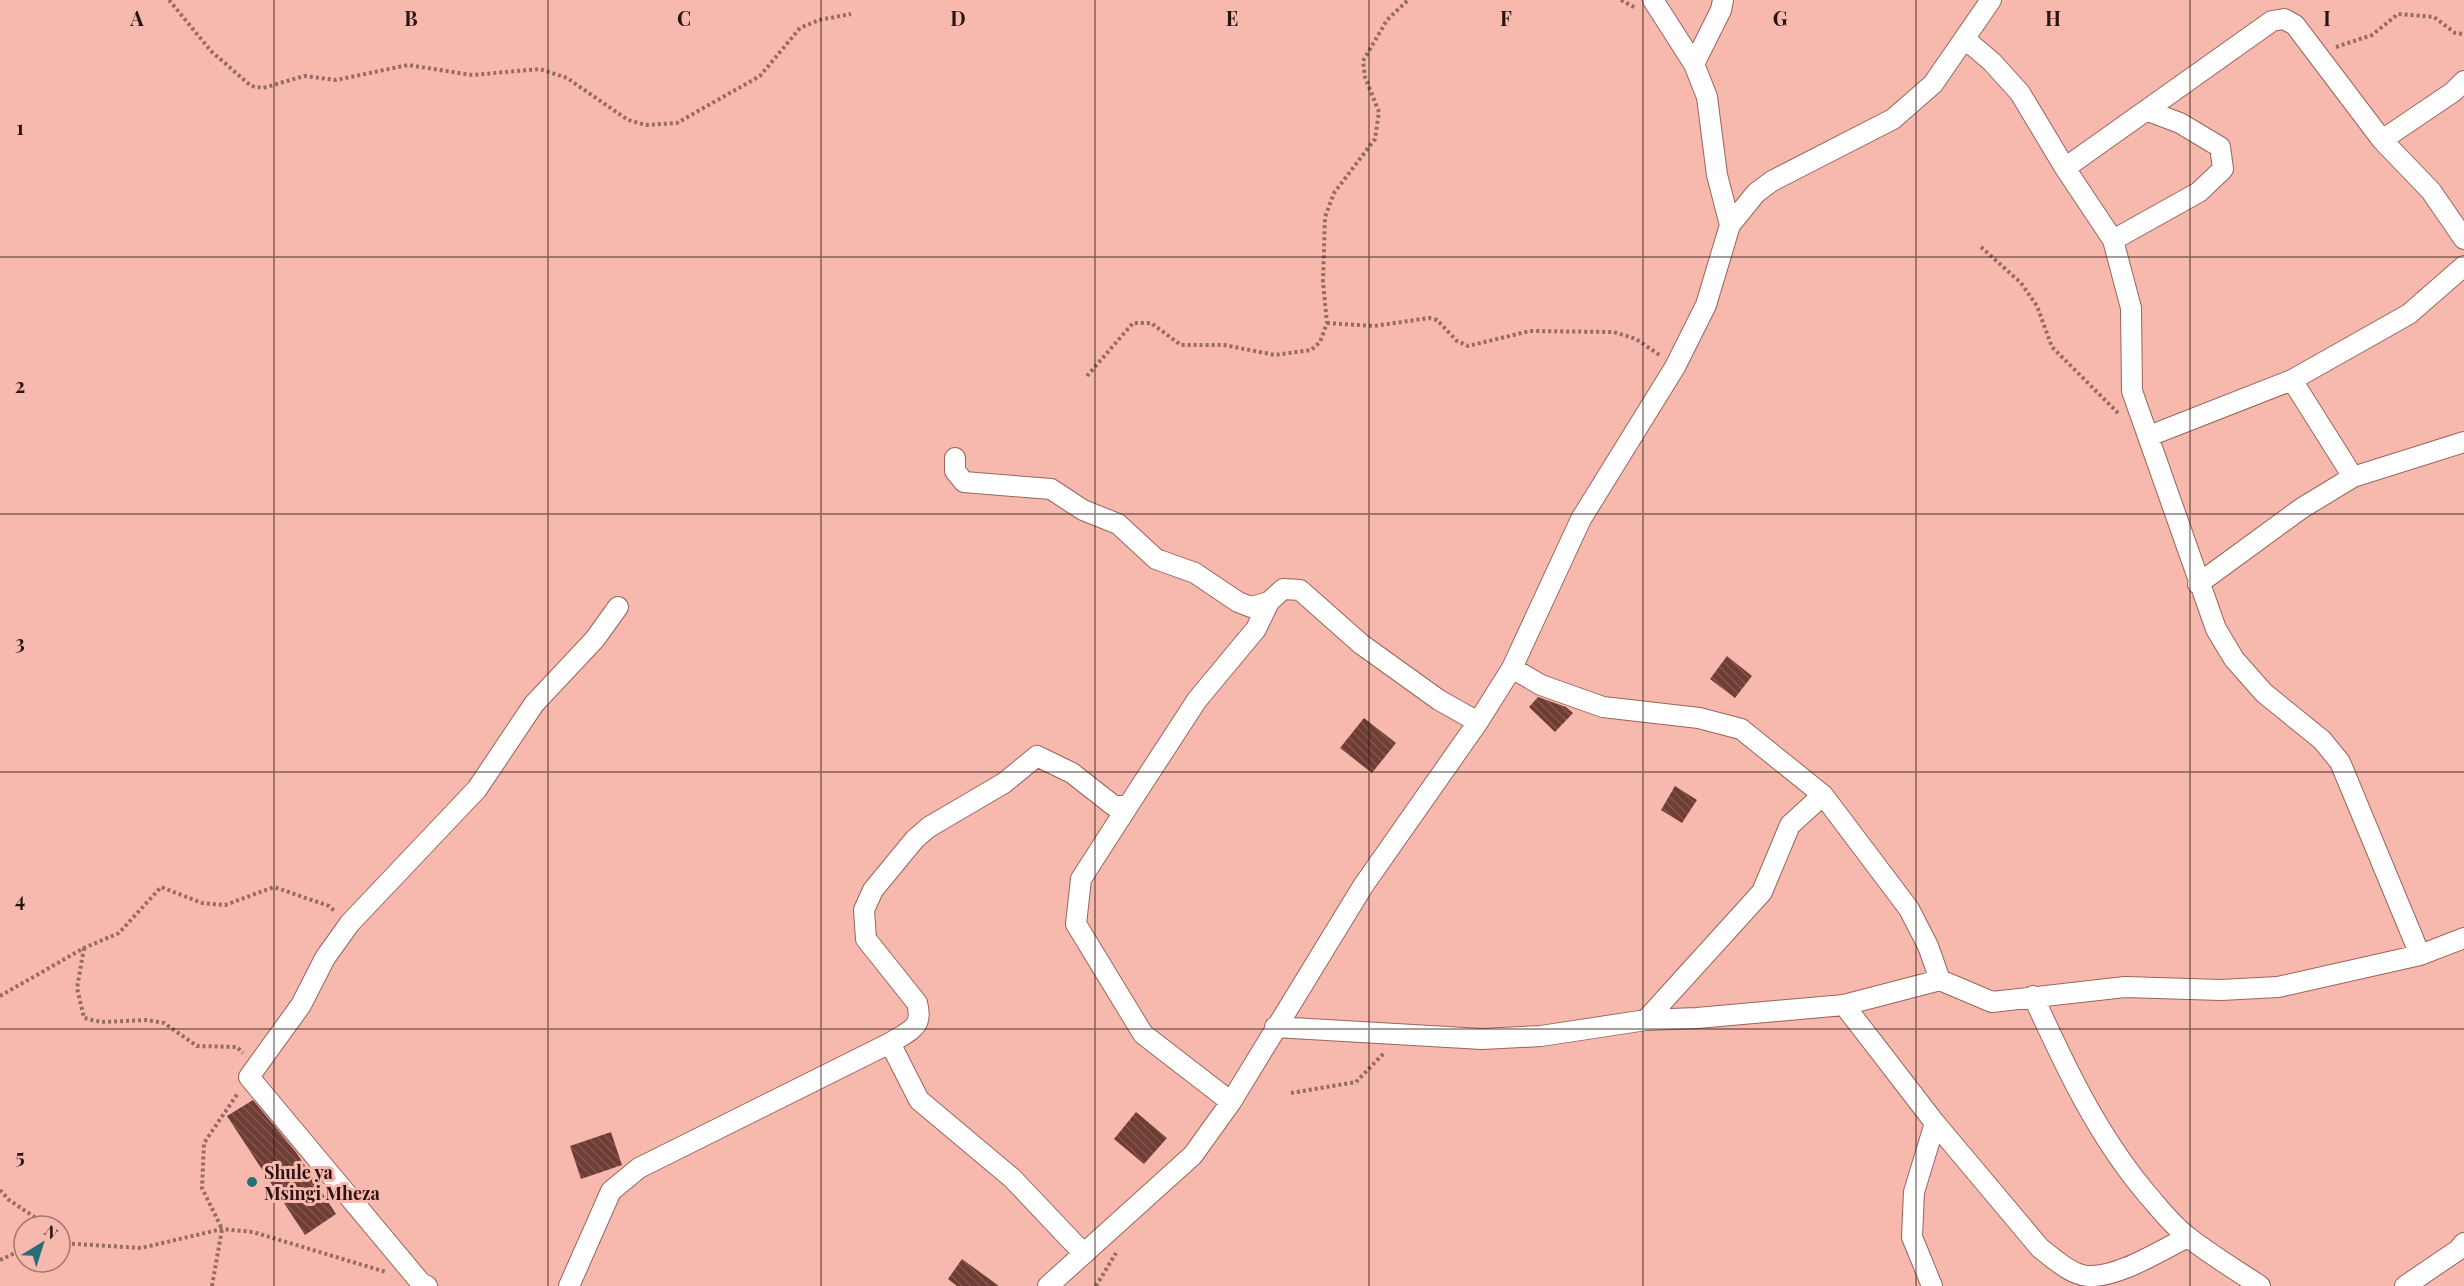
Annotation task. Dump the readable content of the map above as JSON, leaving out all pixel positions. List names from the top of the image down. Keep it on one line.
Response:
{"places":["Shule ya Msingi Mheza"],"north":"top right","grid":{"columns":["A","B","C","D","E","F","G","H","I"],"rows":["1","2","3","4","5"]}}
